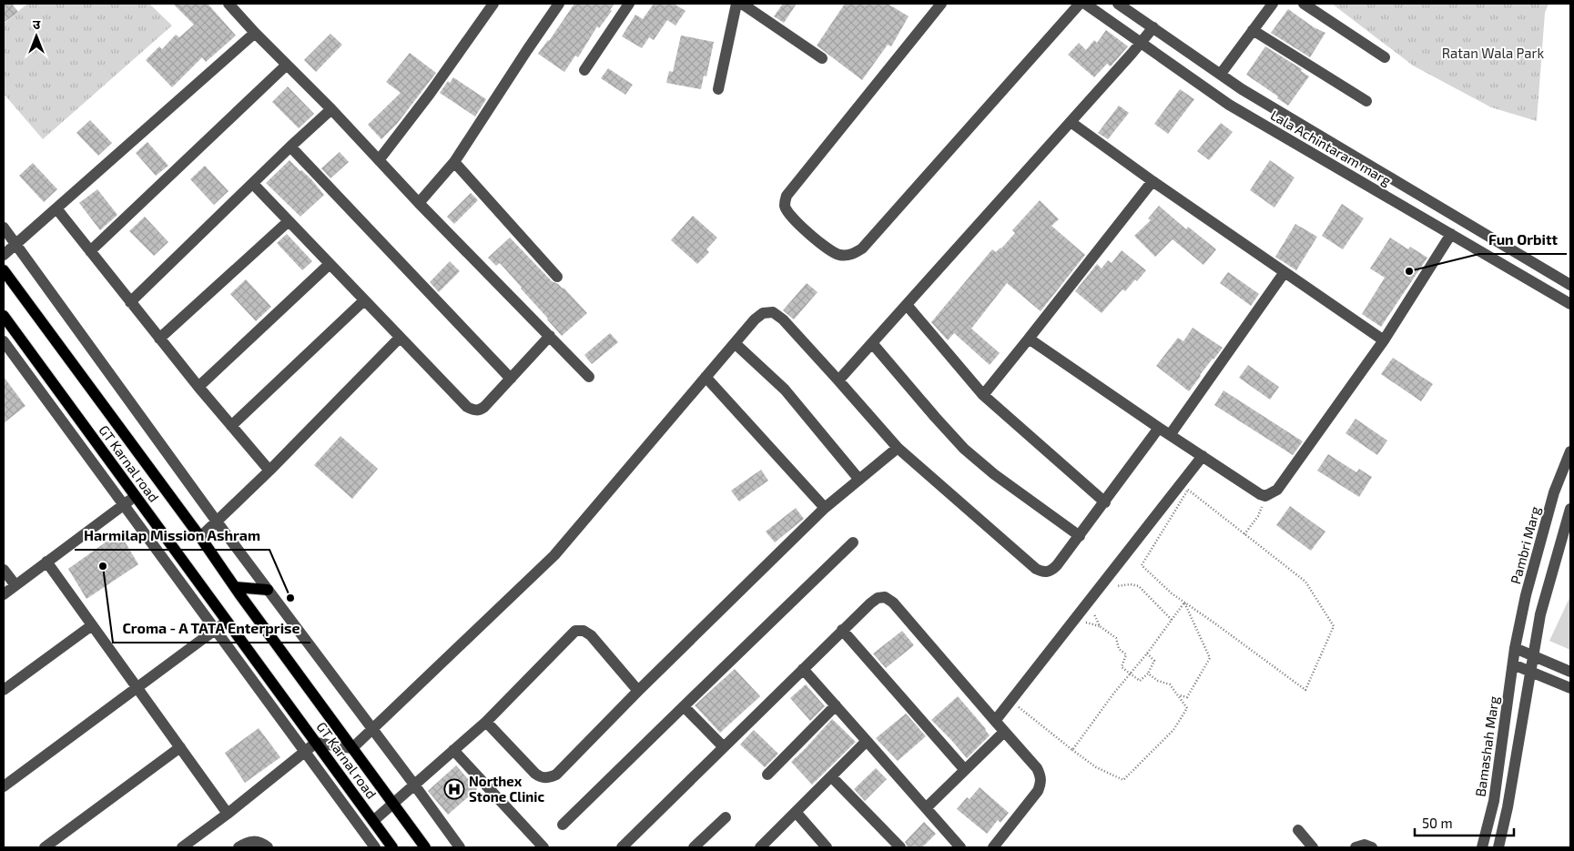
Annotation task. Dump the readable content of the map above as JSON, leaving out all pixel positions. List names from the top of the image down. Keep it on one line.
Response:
{"streets":{"main road":["GT Karnal road"],"street":["Lala Achintaram marg","Pambri Marg","Bamashah Marg"]},"crossings":[["Pambri Marg","Bamashah Marg"]],"parks":["Ratan Wala Park"],"places":{"other":["Fun Orbitt","Croma - A TATA Enterprise","Harmilap Mission Ashram"],"hospital":["Northex Stone Clinic"]},"scale_bar":"50 m","north":"top"}
